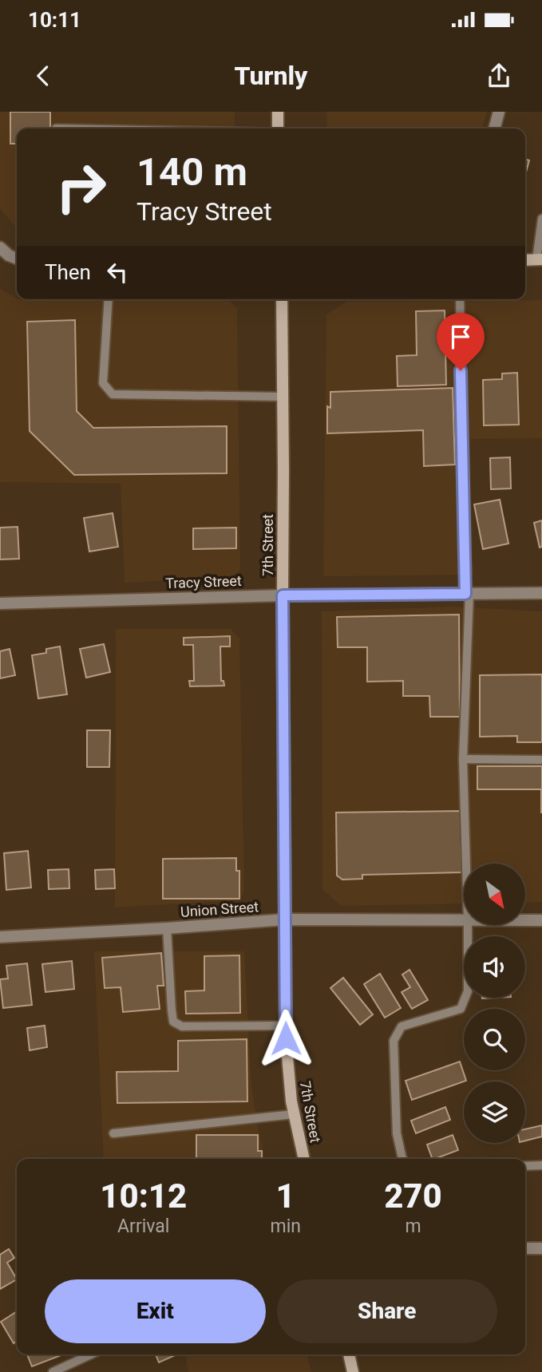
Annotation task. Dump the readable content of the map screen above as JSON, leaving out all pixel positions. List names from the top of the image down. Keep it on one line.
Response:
{"streets":{"main road":["7th Street"],"street":["Tracy Street","Union Street"]},"crossings":[["7th Street","Tracy Street"],["7th Street","Union Street"]],"north":"bottom right","page":{"status":"10:11","header":"Turnly","turn":["140 m","Tracy Street"],"then":"Then","eta":["10:12","Arrival","1","min","270","m"],"buttons":["Exit","Share"]}}
